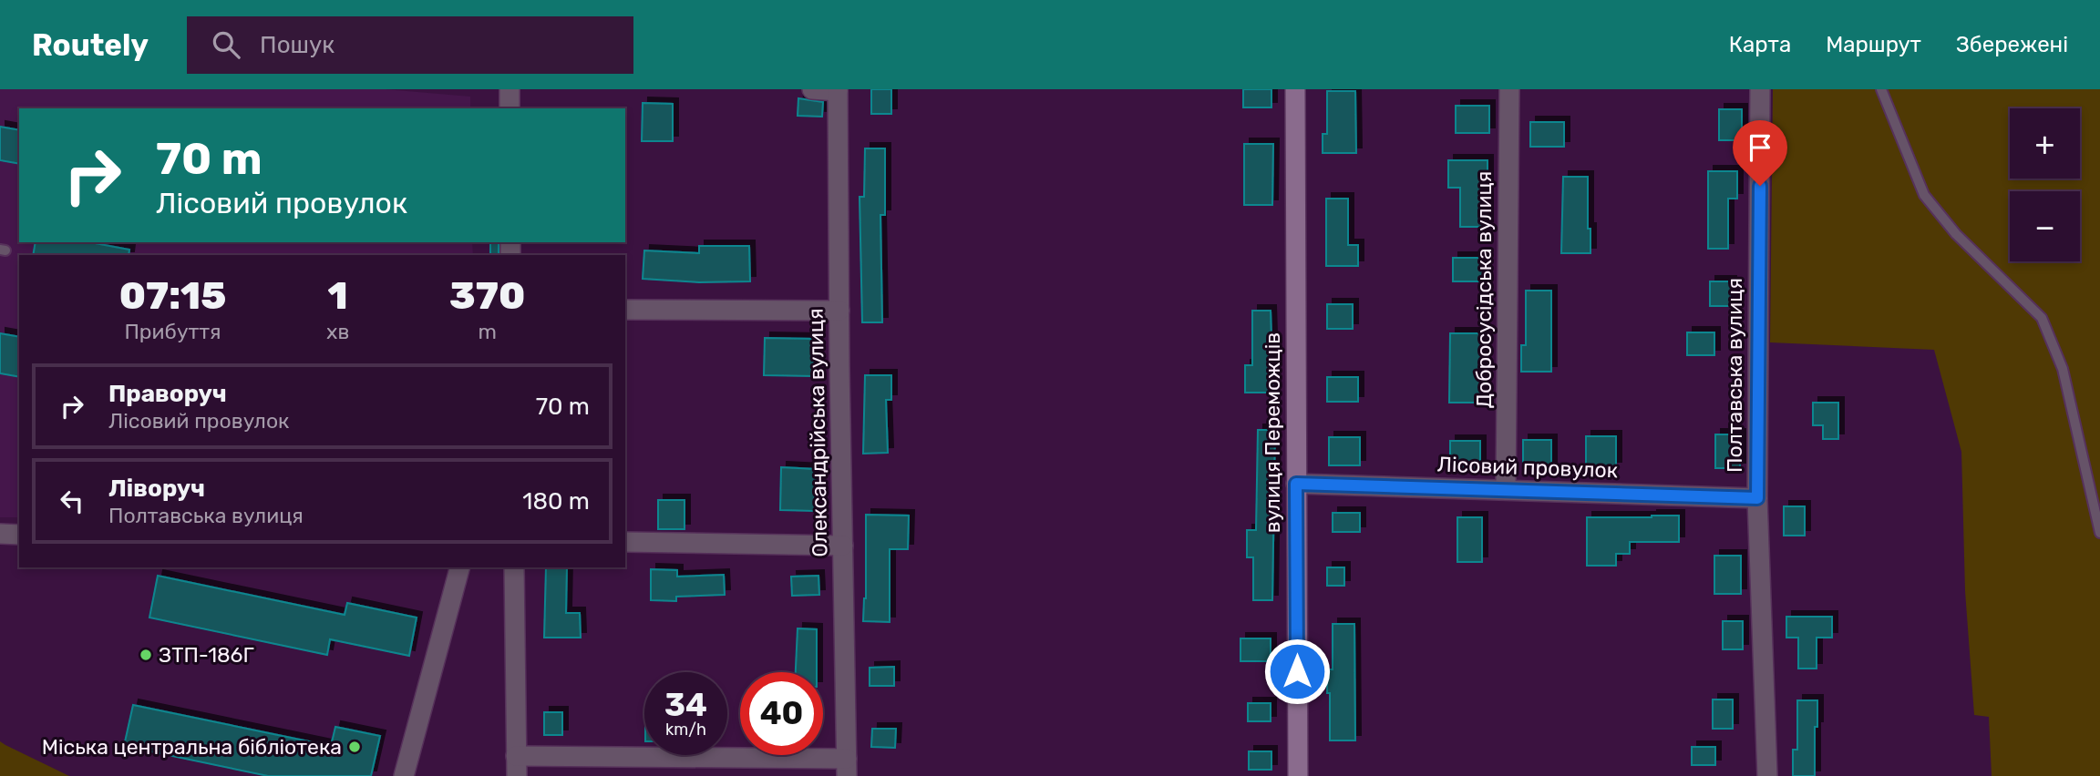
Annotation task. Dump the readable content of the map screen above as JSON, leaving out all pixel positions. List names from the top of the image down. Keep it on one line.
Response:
{"streets":{"street":["Добросусідська вулиця","Полтавська вулиця","Олександрійська вулиця","вулиця Переможців","Лісовий провулок"]},"crossings":[["Добросусідська вулиця","Лісовий провулок"],["Полтавська вулиця","Лісовий провулок"],["вулиця Переможців","Лісовий провулок"]],"places":["ЗТП-186Г","Міська центральна бібліотека"],"page":{"header":"Routely","search":"Пошук","nav":["Карта","Маршрут","Збережені"],"map_buttons":["+","−"],"turn":["70 m","Лісовий провулок"],"eta":["07:15","Прибуття","1","хв","370","m"],"list":[{"name":"Праворуч","note":"Лісовий провулок","value":"70 m"},{"name":"Ліворуч","note":"Полтавська вулиця","value":"180 m"}],"speed":"34 km/h","limit":"40"}}
